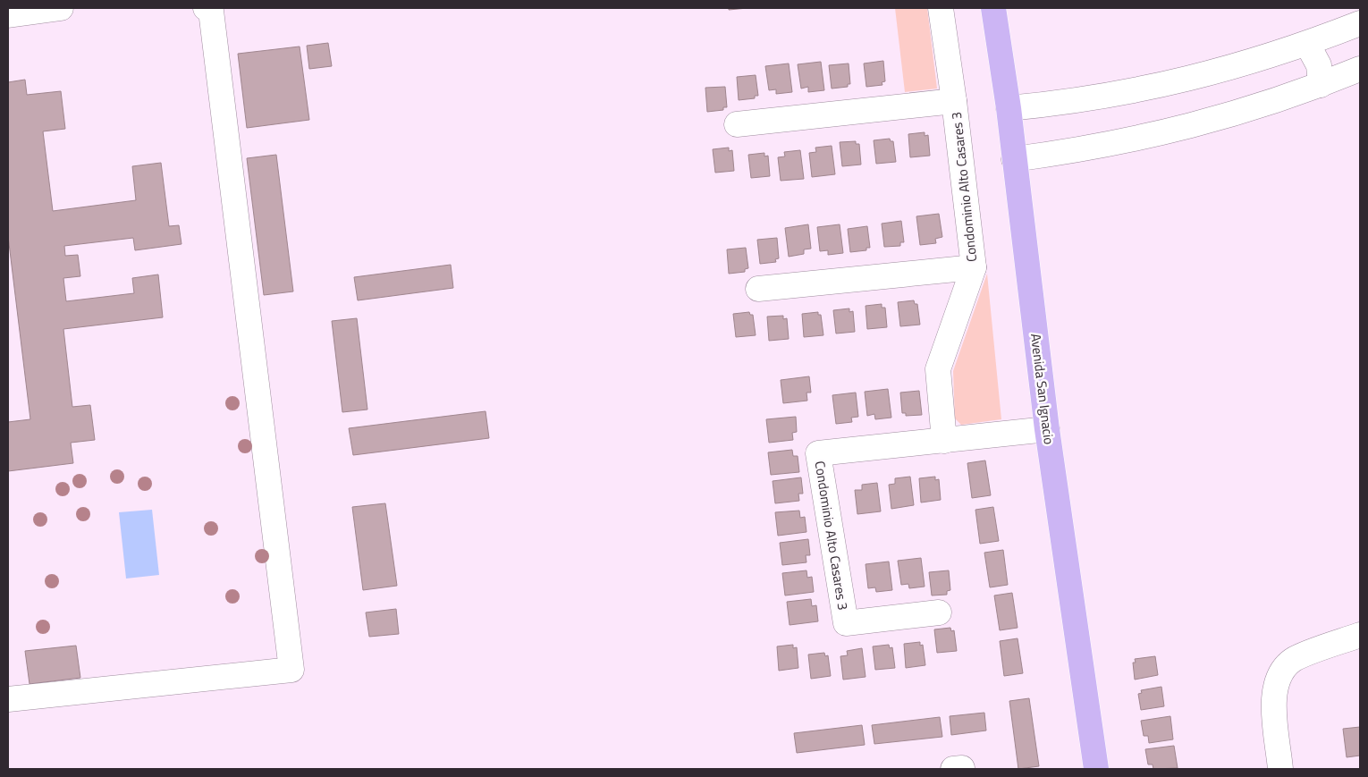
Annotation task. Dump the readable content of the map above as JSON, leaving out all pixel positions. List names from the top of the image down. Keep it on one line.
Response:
{"streets":{"main road":["Avenida San Ignacio"],"street":["Condominio Alto Casares 3"]},"crossings":[["Condominio Alto Casares 3","Avenida San Ignacio"]]}
